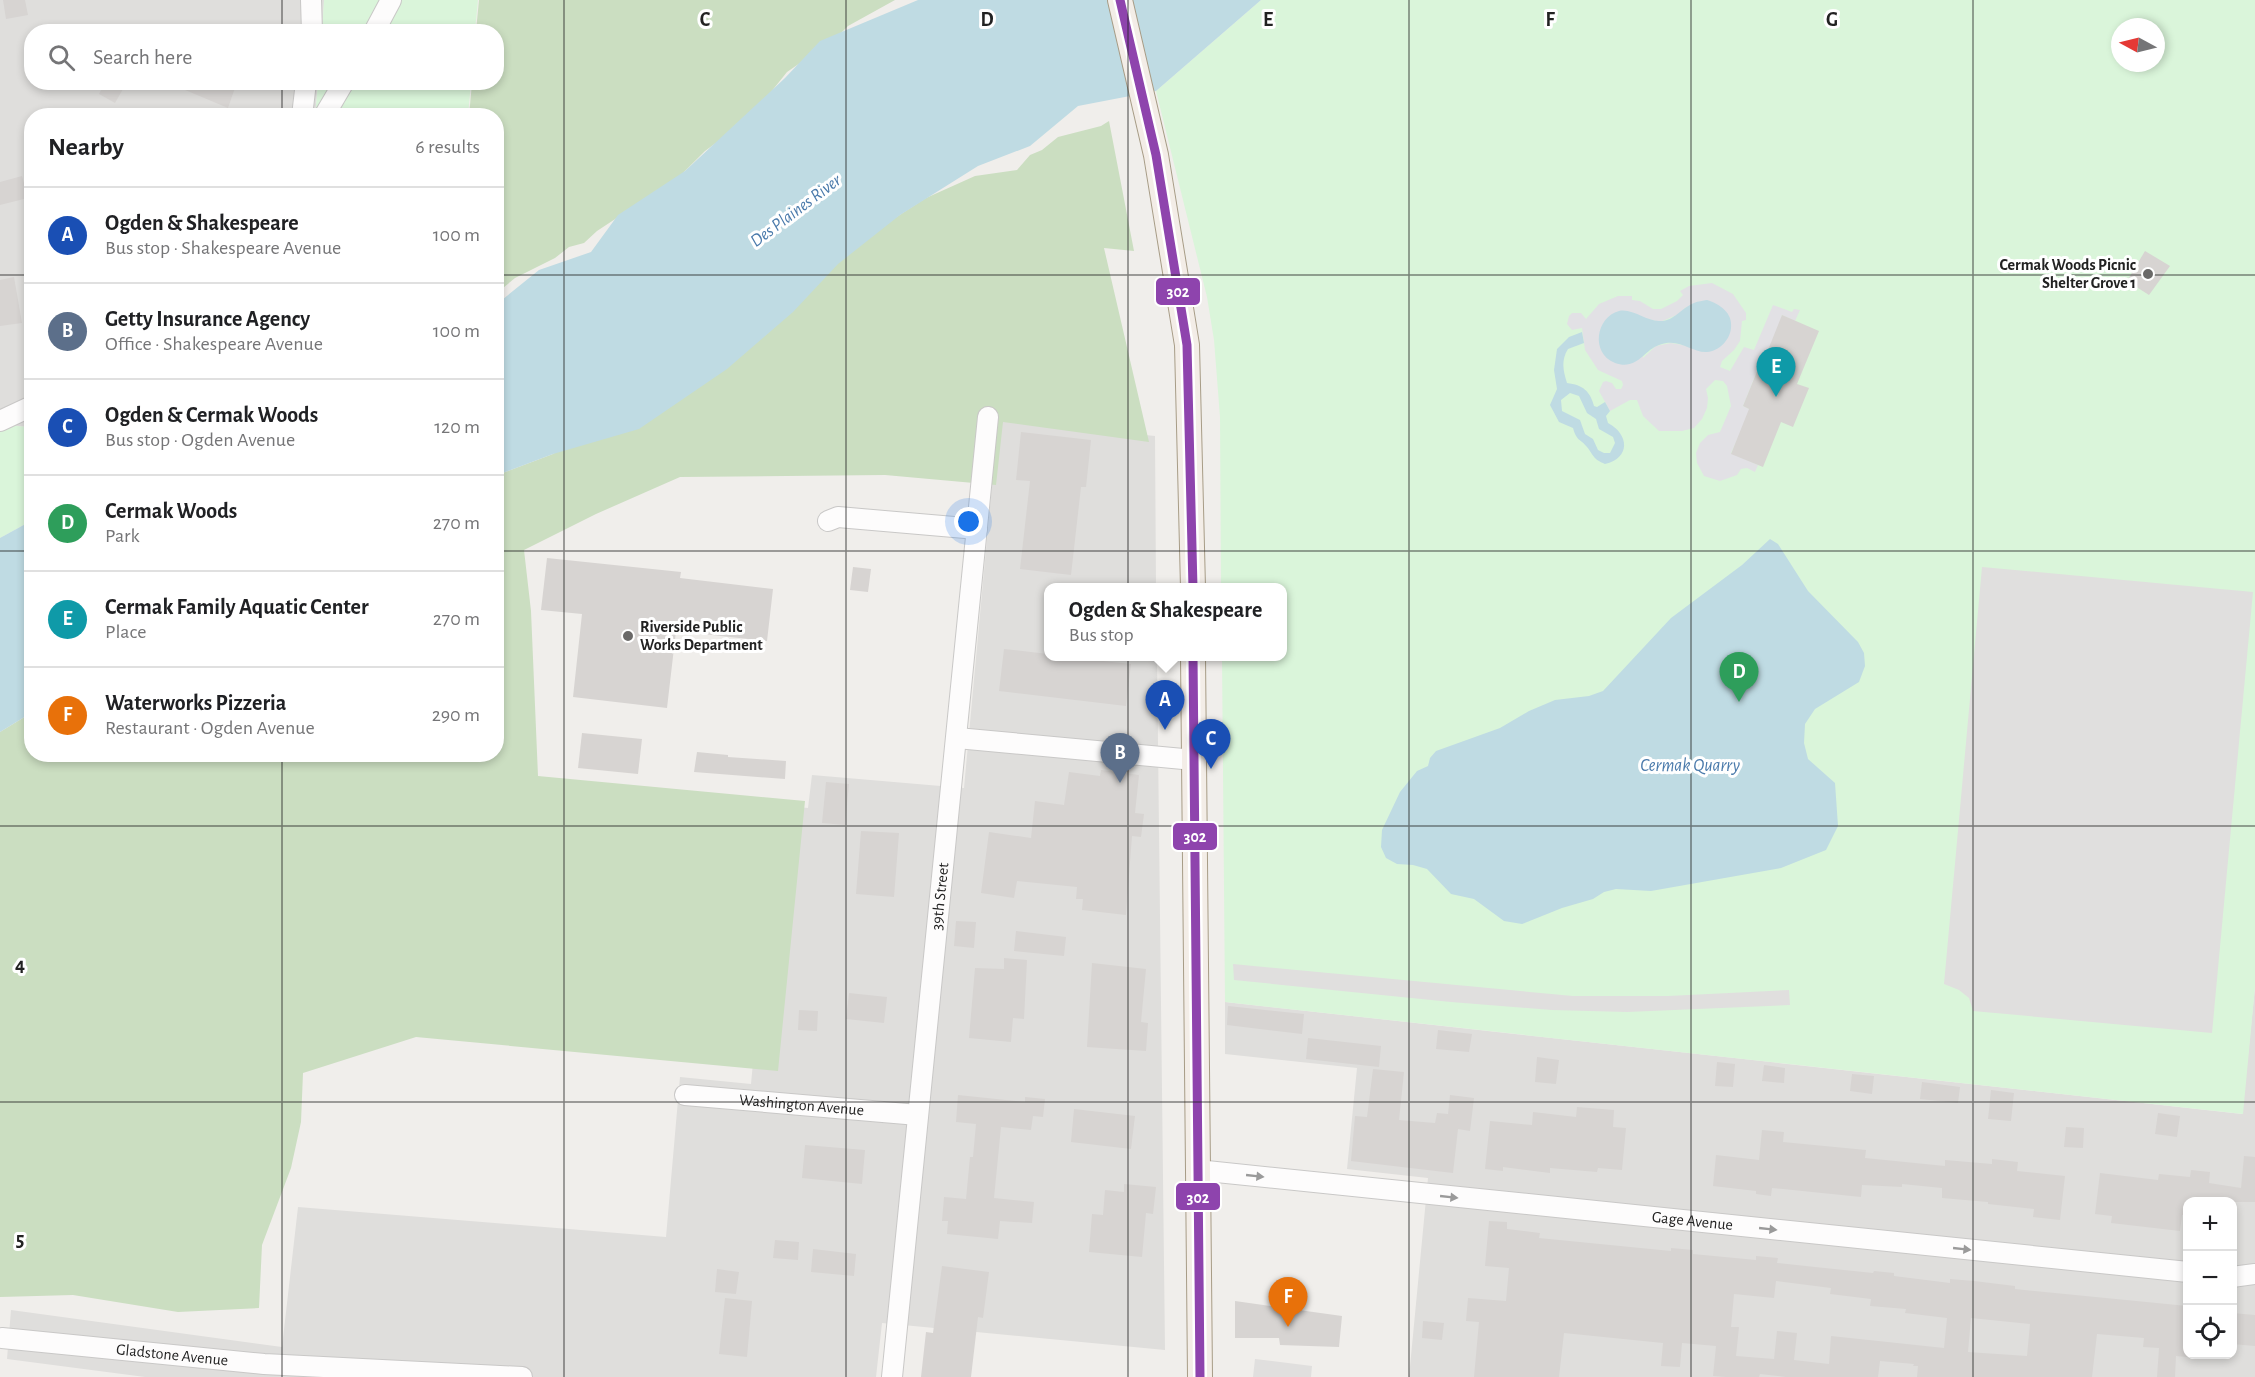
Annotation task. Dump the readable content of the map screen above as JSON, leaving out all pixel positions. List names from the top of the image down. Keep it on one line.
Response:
{"streets":{"street":["39th Street","Washington Avenue","Gage Avenue","Gladstone Avenue"]},"crossings":[["39th Street","Washington Avenue"]],"one_way":["Gage Avenue"],"water":["Des Plaines River","Cermak Quarry"],"places":["Cermak Woods Picnic Shelter Grove 1","Riverside Public Works Department"],"lines":["transit line 302"],"north":"left","page":{"search":"Search here","heading":["Nearby","6 results"],"list":[{"mark":"A","name":"Ogden & Shakespeare","note":"Bus stop · Shakespeare Avenue","value":"100 m"},{"mark":"B","name":"Getty Insurance Agency","note":"Office · Shakespeare Avenue","value":"100 m"},{"mark":"C","name":"Ogden & Cermak Woods","note":"Bus stop · Ogden Avenue","value":"120 m"},{"mark":"D","name":"Cermak Woods","note":"Park","value":"270 m"},{"mark":"E","name":"Cermak Family Aquatic Center","note":"Place","value":"270 m"},{"mark":"F","name":"Waterworks Pizzeria","note":"Restaurant · Ogden Avenue","value":"290 m"}],"pins":["E","D","A","C","B","F"],"popup":["Ogden & Shakespeare","Bus stop"],"map_buttons":["+","−"]},"grid":{"columns":["C","D","E","F","G"],"rows":["4","5"]}}
